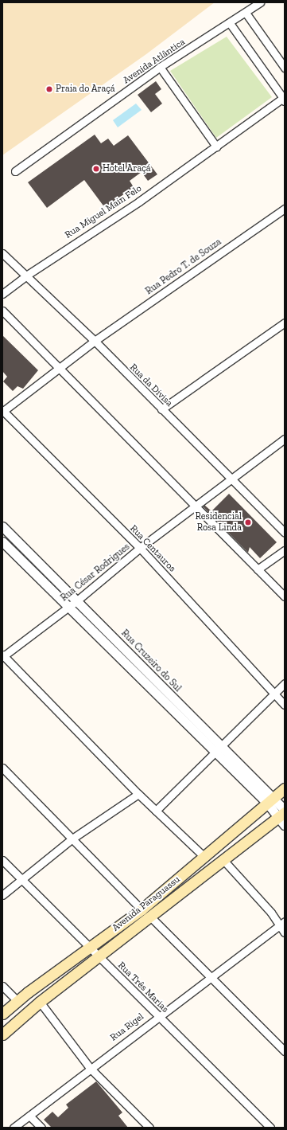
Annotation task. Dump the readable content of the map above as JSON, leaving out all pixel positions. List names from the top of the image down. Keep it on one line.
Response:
{"streets":{"main road":["Avenida Paraguassu"],"street":["Avenida Atlântica","Rua Miguel Main Felo","Rua Pedro T. de Souza","Rua da Divisa","Rua Centauros","Rua César Rodrigues","Rua Cruzeiro do Sul","Rua Três Marias","Rua Rigel"]},"crossings":[["Rua Miguel Main Felo","Rua da Divisa"],["Rua Pedro T. de Souza","Rua da Divisa"],["Rua Pedro T. de Souza","Rua Centauros"],["Rua da Divisa","Rua César Rodrigues"],["Rua Centauros","Rua César Rodrigues"],["Rua César Rodrigues","Rua Cruzeiro do Sul"],["Rua Cruzeiro do Sul","Avenida Paraguassu"],["Avenida Paraguassu","Rua Três Marias"],["Rua Três Marias","Rua Rigel"]],"places":["Praia do Araçá","Hotel Araçá","Residencial Rosa Linda"]}
